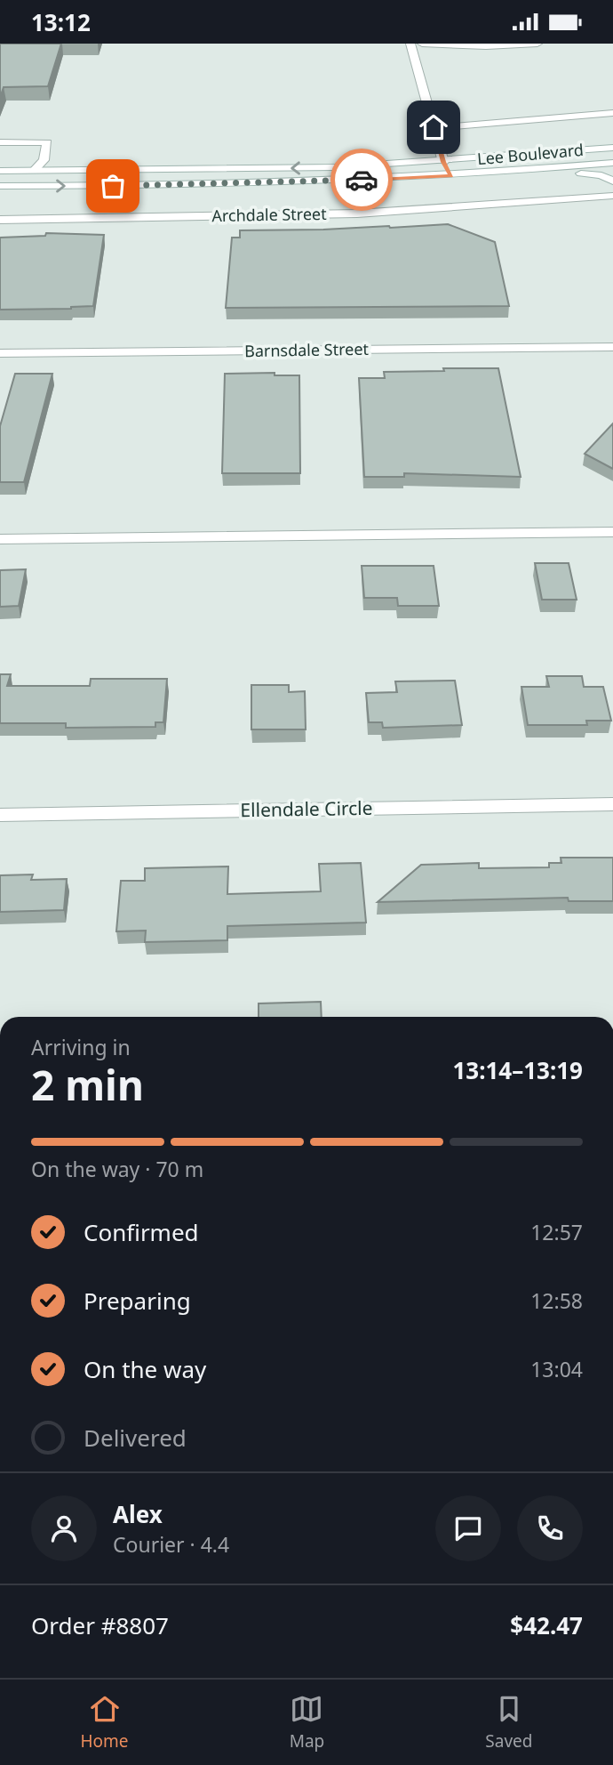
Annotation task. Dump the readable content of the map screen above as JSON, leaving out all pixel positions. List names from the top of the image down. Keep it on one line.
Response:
{"streets":{"street":["Lee Boulevard","Archdale Street","Barnsdale Street","Ellendale Circle"]},"page":{"status":"13:12","heading":["2 min","Arriving in","13:14–13:19"],"panel":["Alex","Courier · 4.4","Order #8807","$42.47"],"bar":"On the way · 70 m","list":[["Confirmed","12:57"],["Preparing","12:58"],["On the way","13:04"],"Delivered"],"tabs":["Home","Map","Saved"]}}
